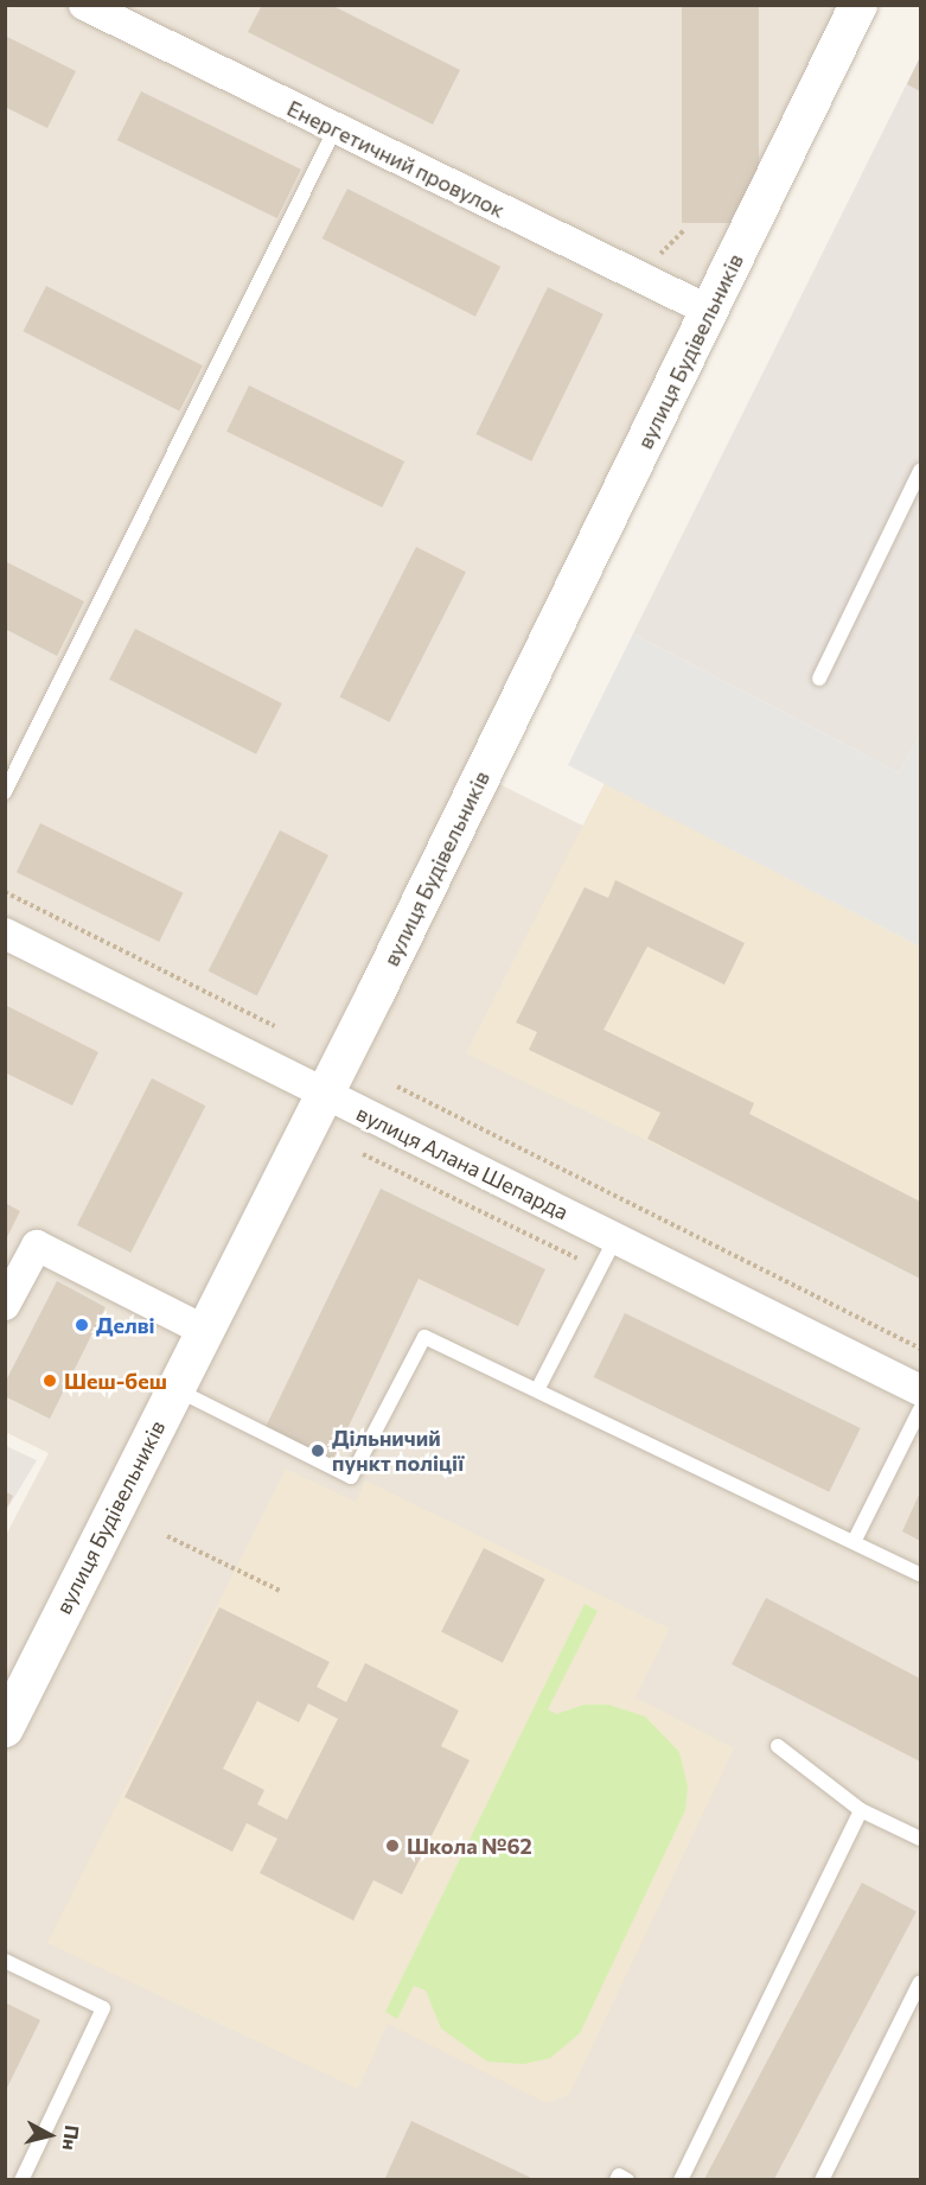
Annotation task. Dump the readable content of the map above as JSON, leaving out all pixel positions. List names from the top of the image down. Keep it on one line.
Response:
{"streets":{"street":["Енергетичний провулок","вулиця Будівельників","вулиця Алана Шепарда"]},"crossings":[["Енергетичний провулок","вулиця Будівельників"],["вулиця Будівельників","вулиця Алана Шепарда"]],"places":["Делві","Шеш-беш","Дільничий пункт поліції","Школа №62"],"north":"right"}
